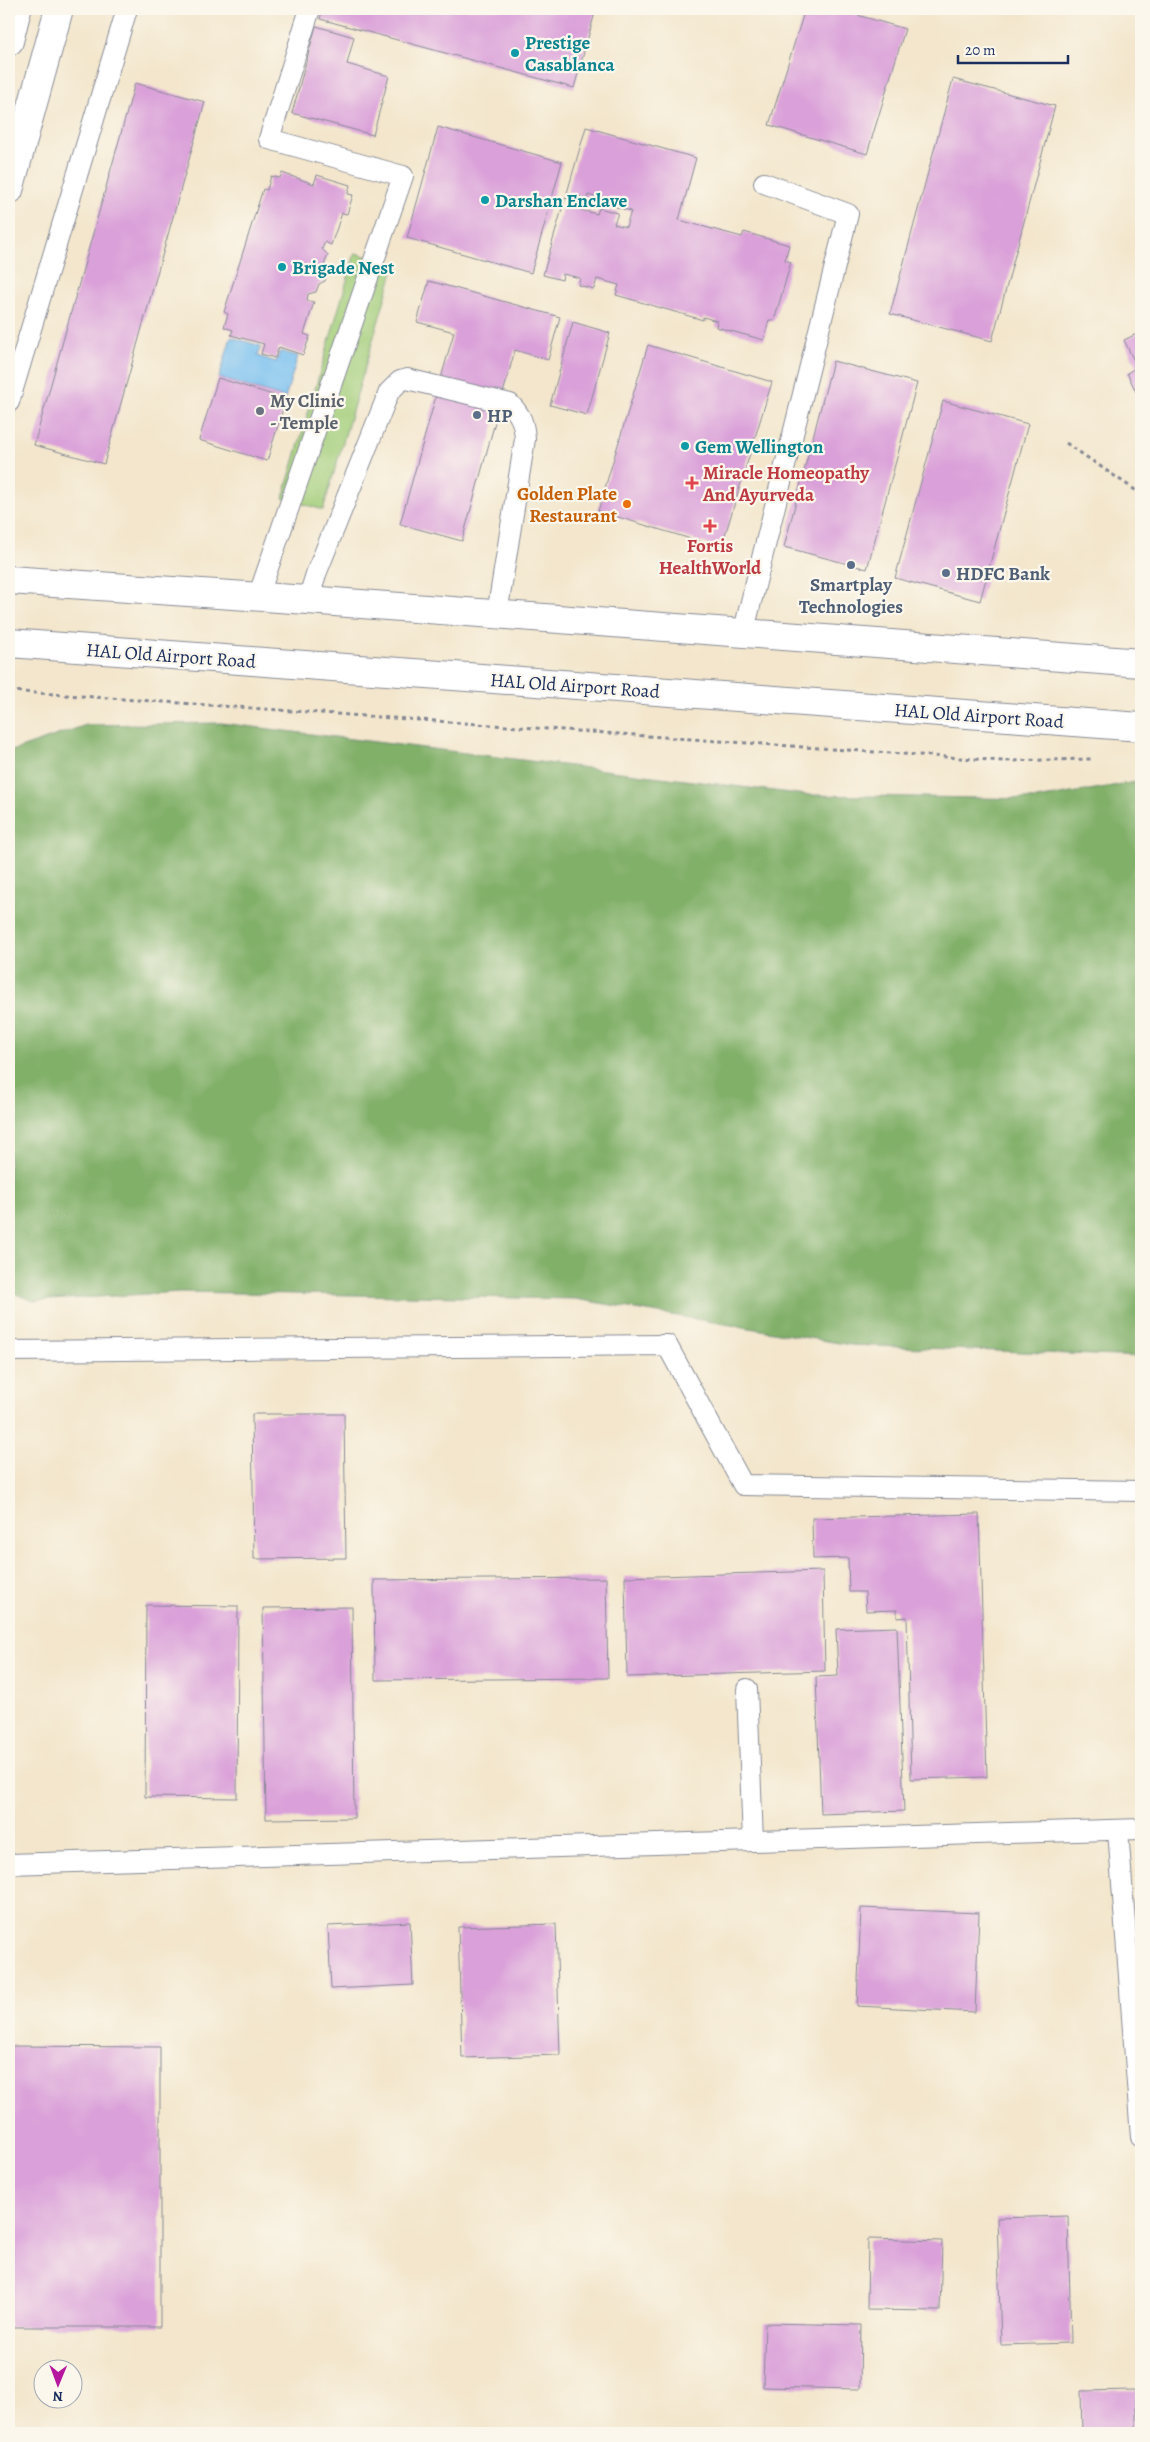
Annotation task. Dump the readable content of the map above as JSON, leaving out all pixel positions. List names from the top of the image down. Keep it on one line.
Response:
{"streets":{"main road":["HAL Old Airport Road"]},"places":{"other":["Prestige Casablanca","Darshan Enclave","Brigade Nest","My Clinic - Temple","HP","Gem Wellington","Golden Plate Restaurant","Smartplay Technologies","HDFC Bank"],"health":["Miracle Homeopathy And Ayurveda","Fortis HealthWorld"]},"scale_bar":"20 m","north":"bottom"}
